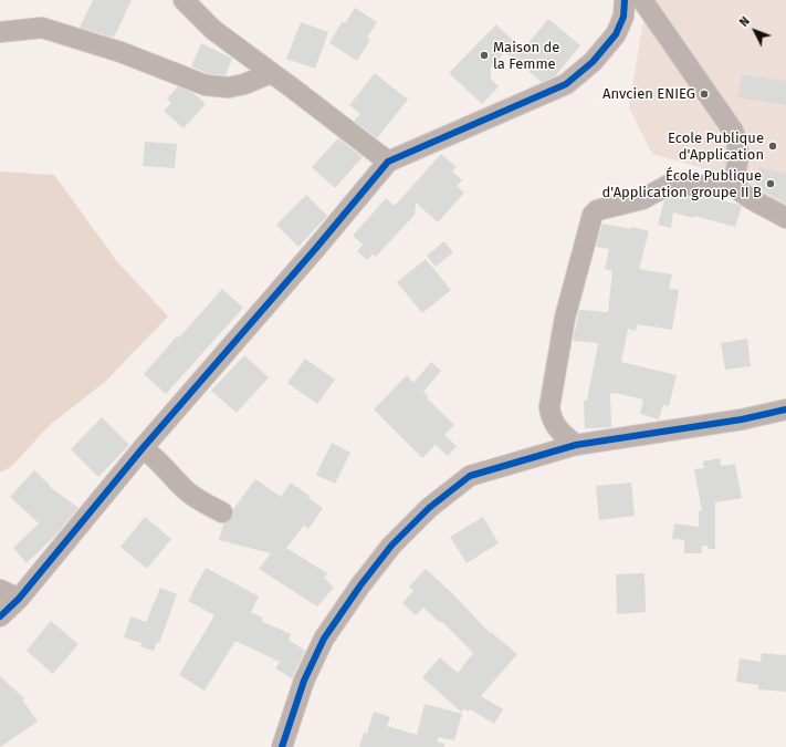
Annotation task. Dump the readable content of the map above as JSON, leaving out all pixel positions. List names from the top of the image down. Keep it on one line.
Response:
{"places":["Maison de la Femme","Anvcien ENIEG","Ecole Publique d'Application","École Publique d'Application groupe II B"],"north":"top left"}
